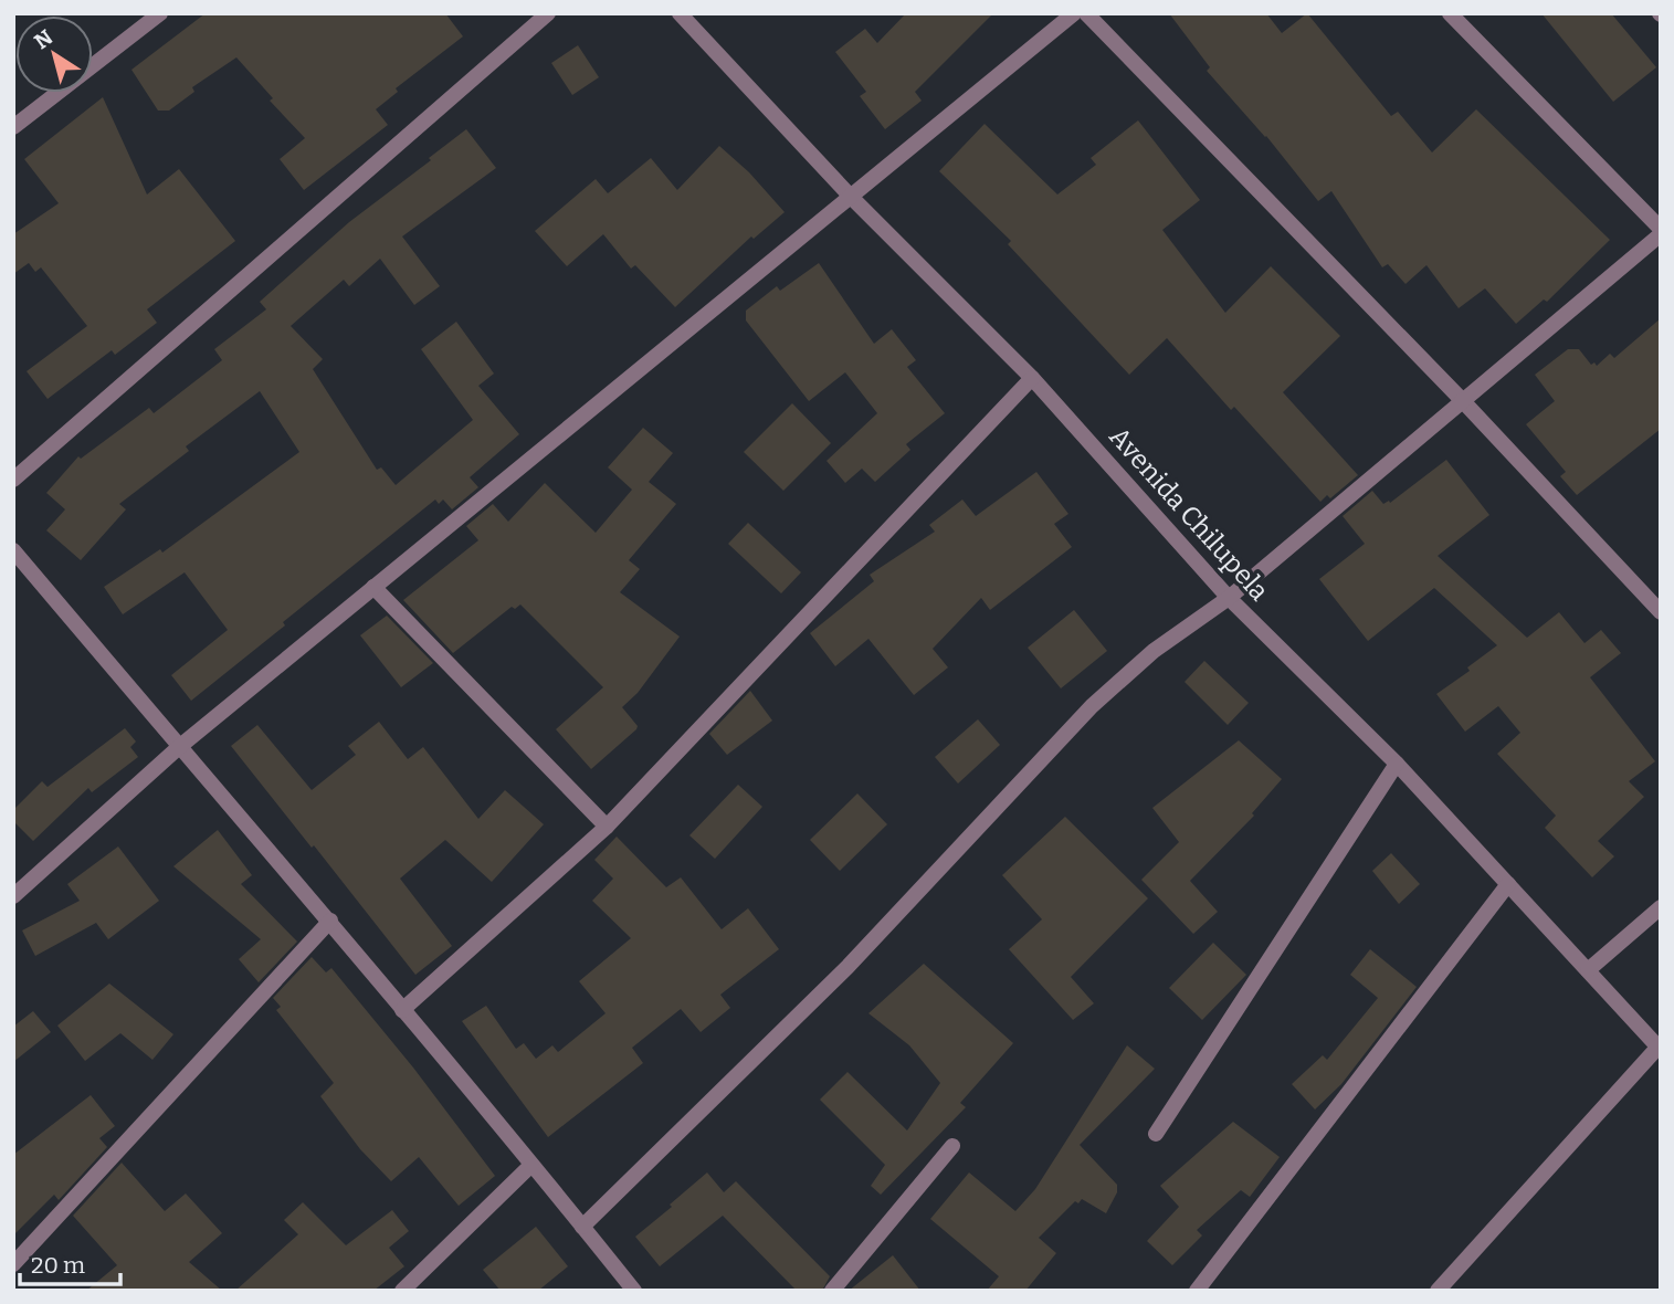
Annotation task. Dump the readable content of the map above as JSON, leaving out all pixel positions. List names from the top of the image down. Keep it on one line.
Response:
{"streets":{"street":["Avenida Chilupela"]},"scale_bar":"20 m","north":"top left"}
